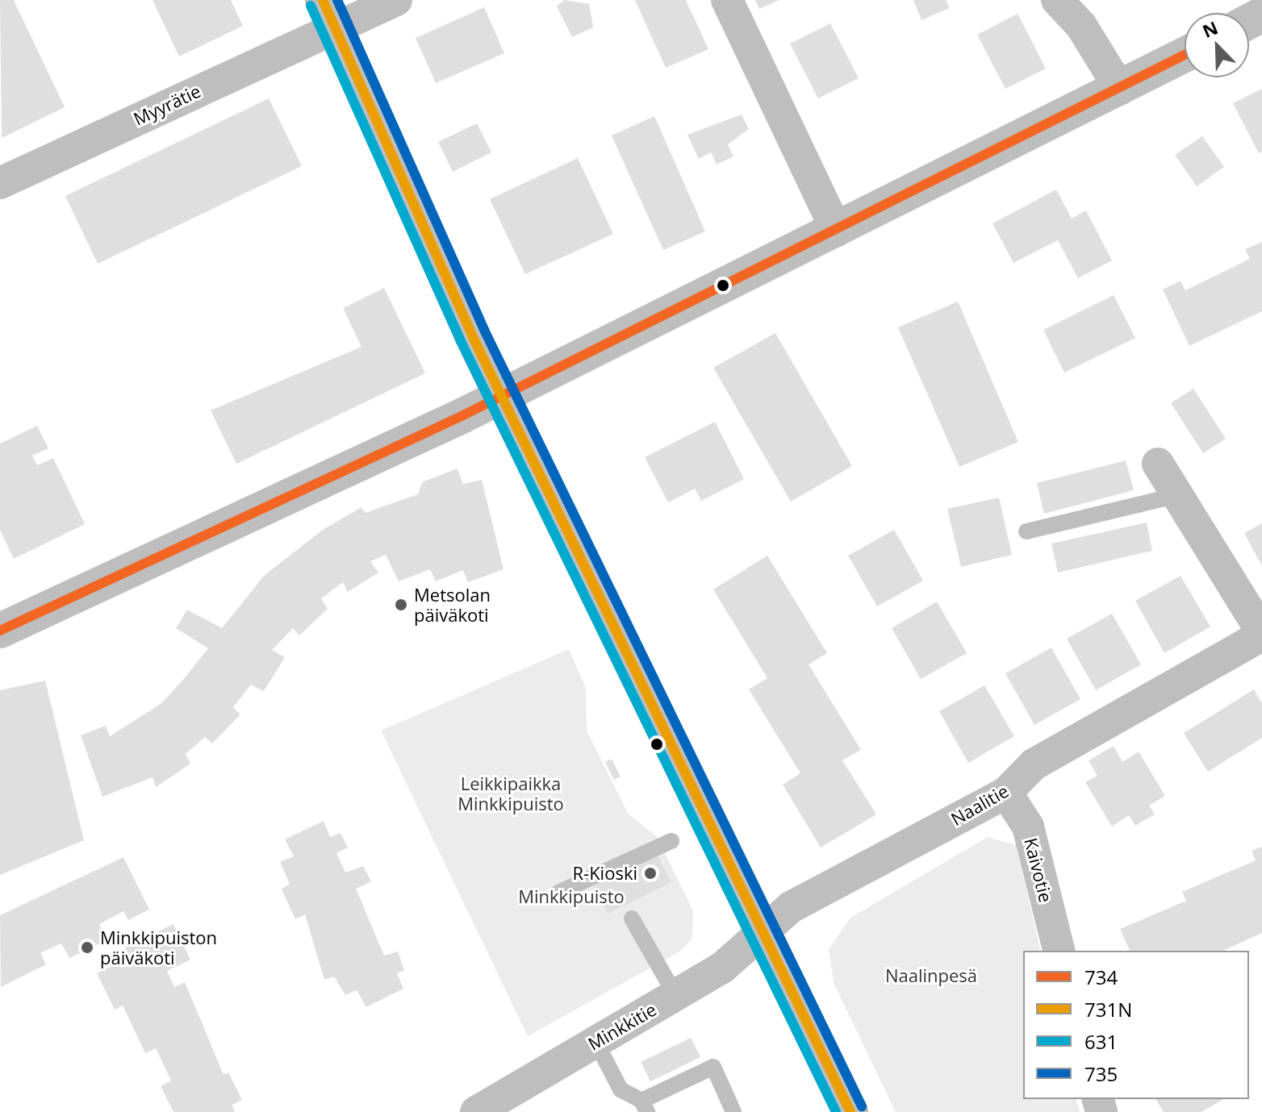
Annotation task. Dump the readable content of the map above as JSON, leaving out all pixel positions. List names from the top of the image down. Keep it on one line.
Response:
{"streets":{"street":["Myyrätie","Naalitie","Kaivotie","Minkkitie"]},"crossings":[["Naalitie","Kaivotie"],["Naalitie","Minkkitie"]],"parks":["Leikkipaikka Minkkipuisto","Minkkipuisto","Naalinpesä"],"places":["Metsolan päiväkoti","R-Kioski","Minkkipuiston päiväkoti"],"lines":["transit line 731N","transit line 735","transit line 631","transit line 734"],"legend":["734","731N","631","735"],"north":"top left"}
